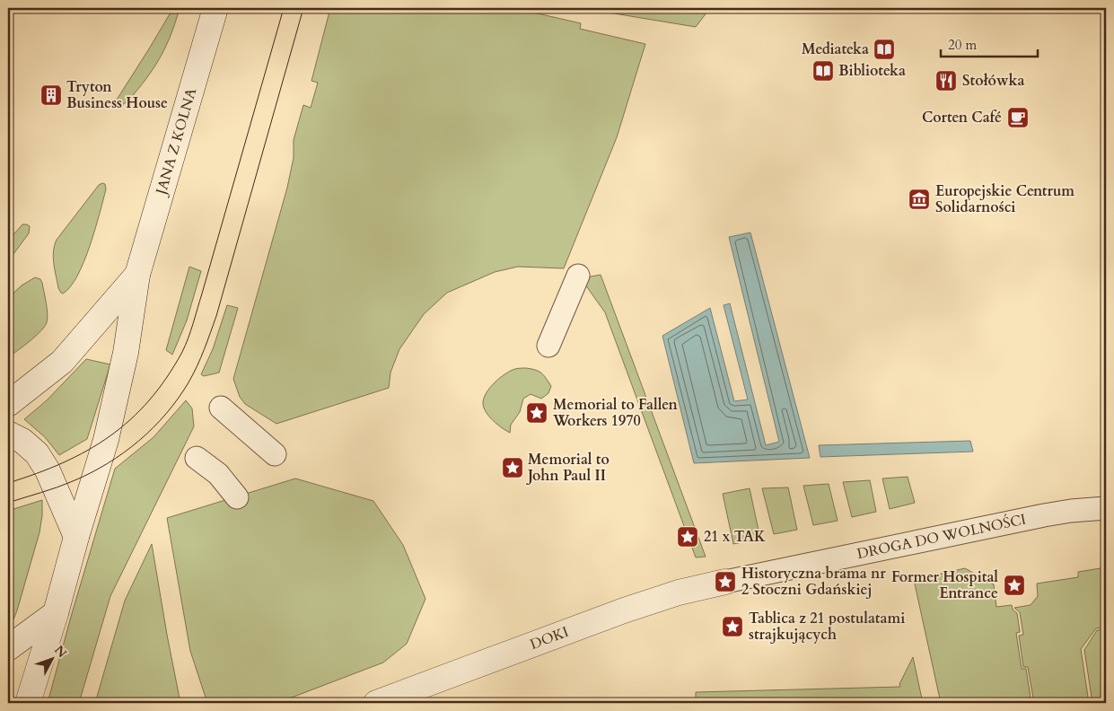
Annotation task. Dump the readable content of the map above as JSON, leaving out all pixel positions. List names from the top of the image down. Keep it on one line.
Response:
{"streets":{"main road":["JANA Z KOLNA","DOKI"],"street":["DROGA DO WOLNOŚCI"]},"crossings":[["DROGA DO WOLNOŚCI","DOKI"]],"places":{"library":["Mediateka","Biblioteka"],"restaurant":["Stołówka"],"building":["Tryton Business House"],"cafe":["Corten Café"],"museum":["Europejskie Centrum Solidarności"],"place":["Memorial to Fallen Workers 1970","Memorial to John Paul II","21 x TAK","Historyczna brama nr 2 Stoczni Gdańskiej","Former Hospital Entrance","Tablica z 21 postulatami strajkujących"]},"scale_bar":"20 m","north":"top right"}
